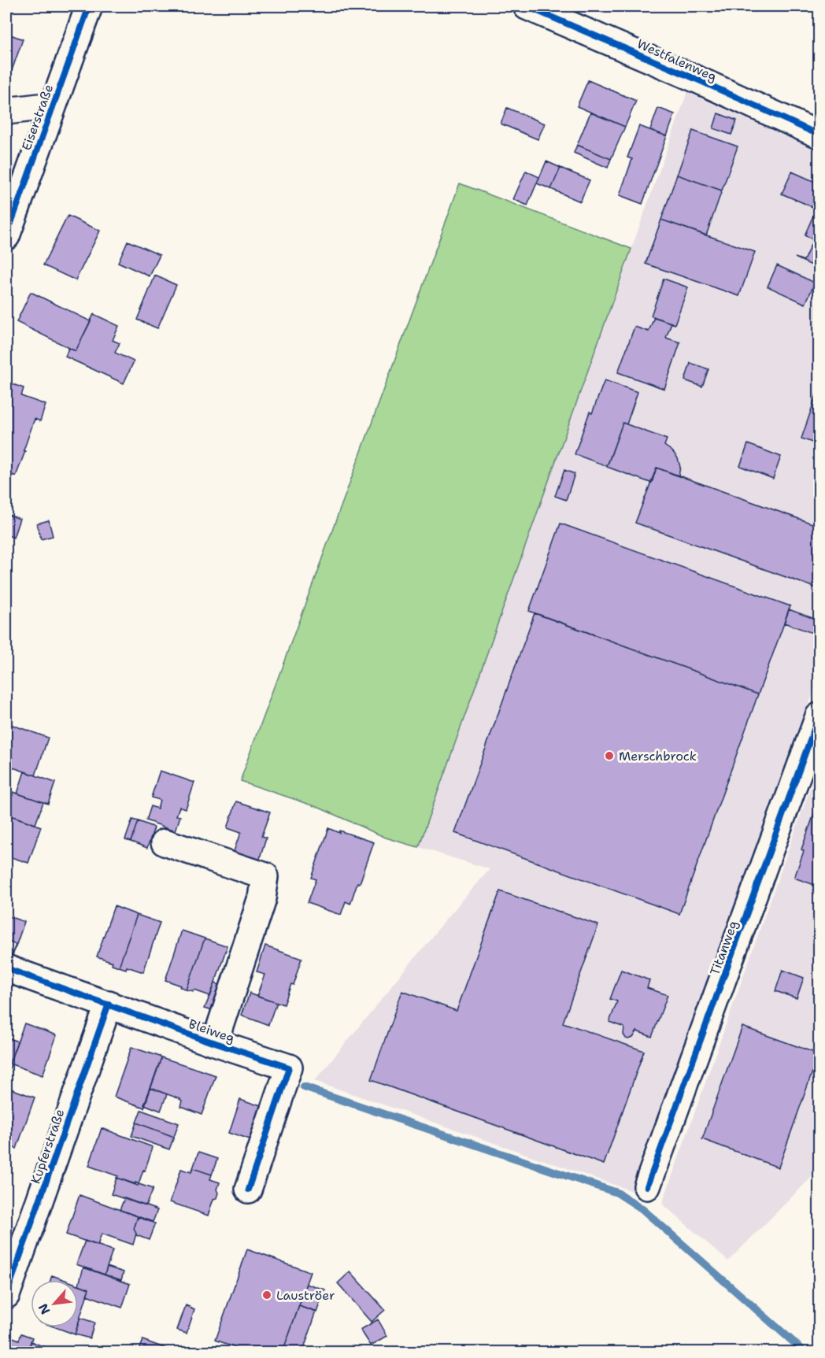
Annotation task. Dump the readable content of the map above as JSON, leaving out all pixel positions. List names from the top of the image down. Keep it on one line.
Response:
{"streets":{"street":["Westfalenweg","Eiserstraße","Titanweg","Bleiweg","Kupferstraße"]},"crossings":[["Bleiweg","Kupferstraße"]],"places":["Merschbrock","Lauströer"],"north":"bottom left"}
